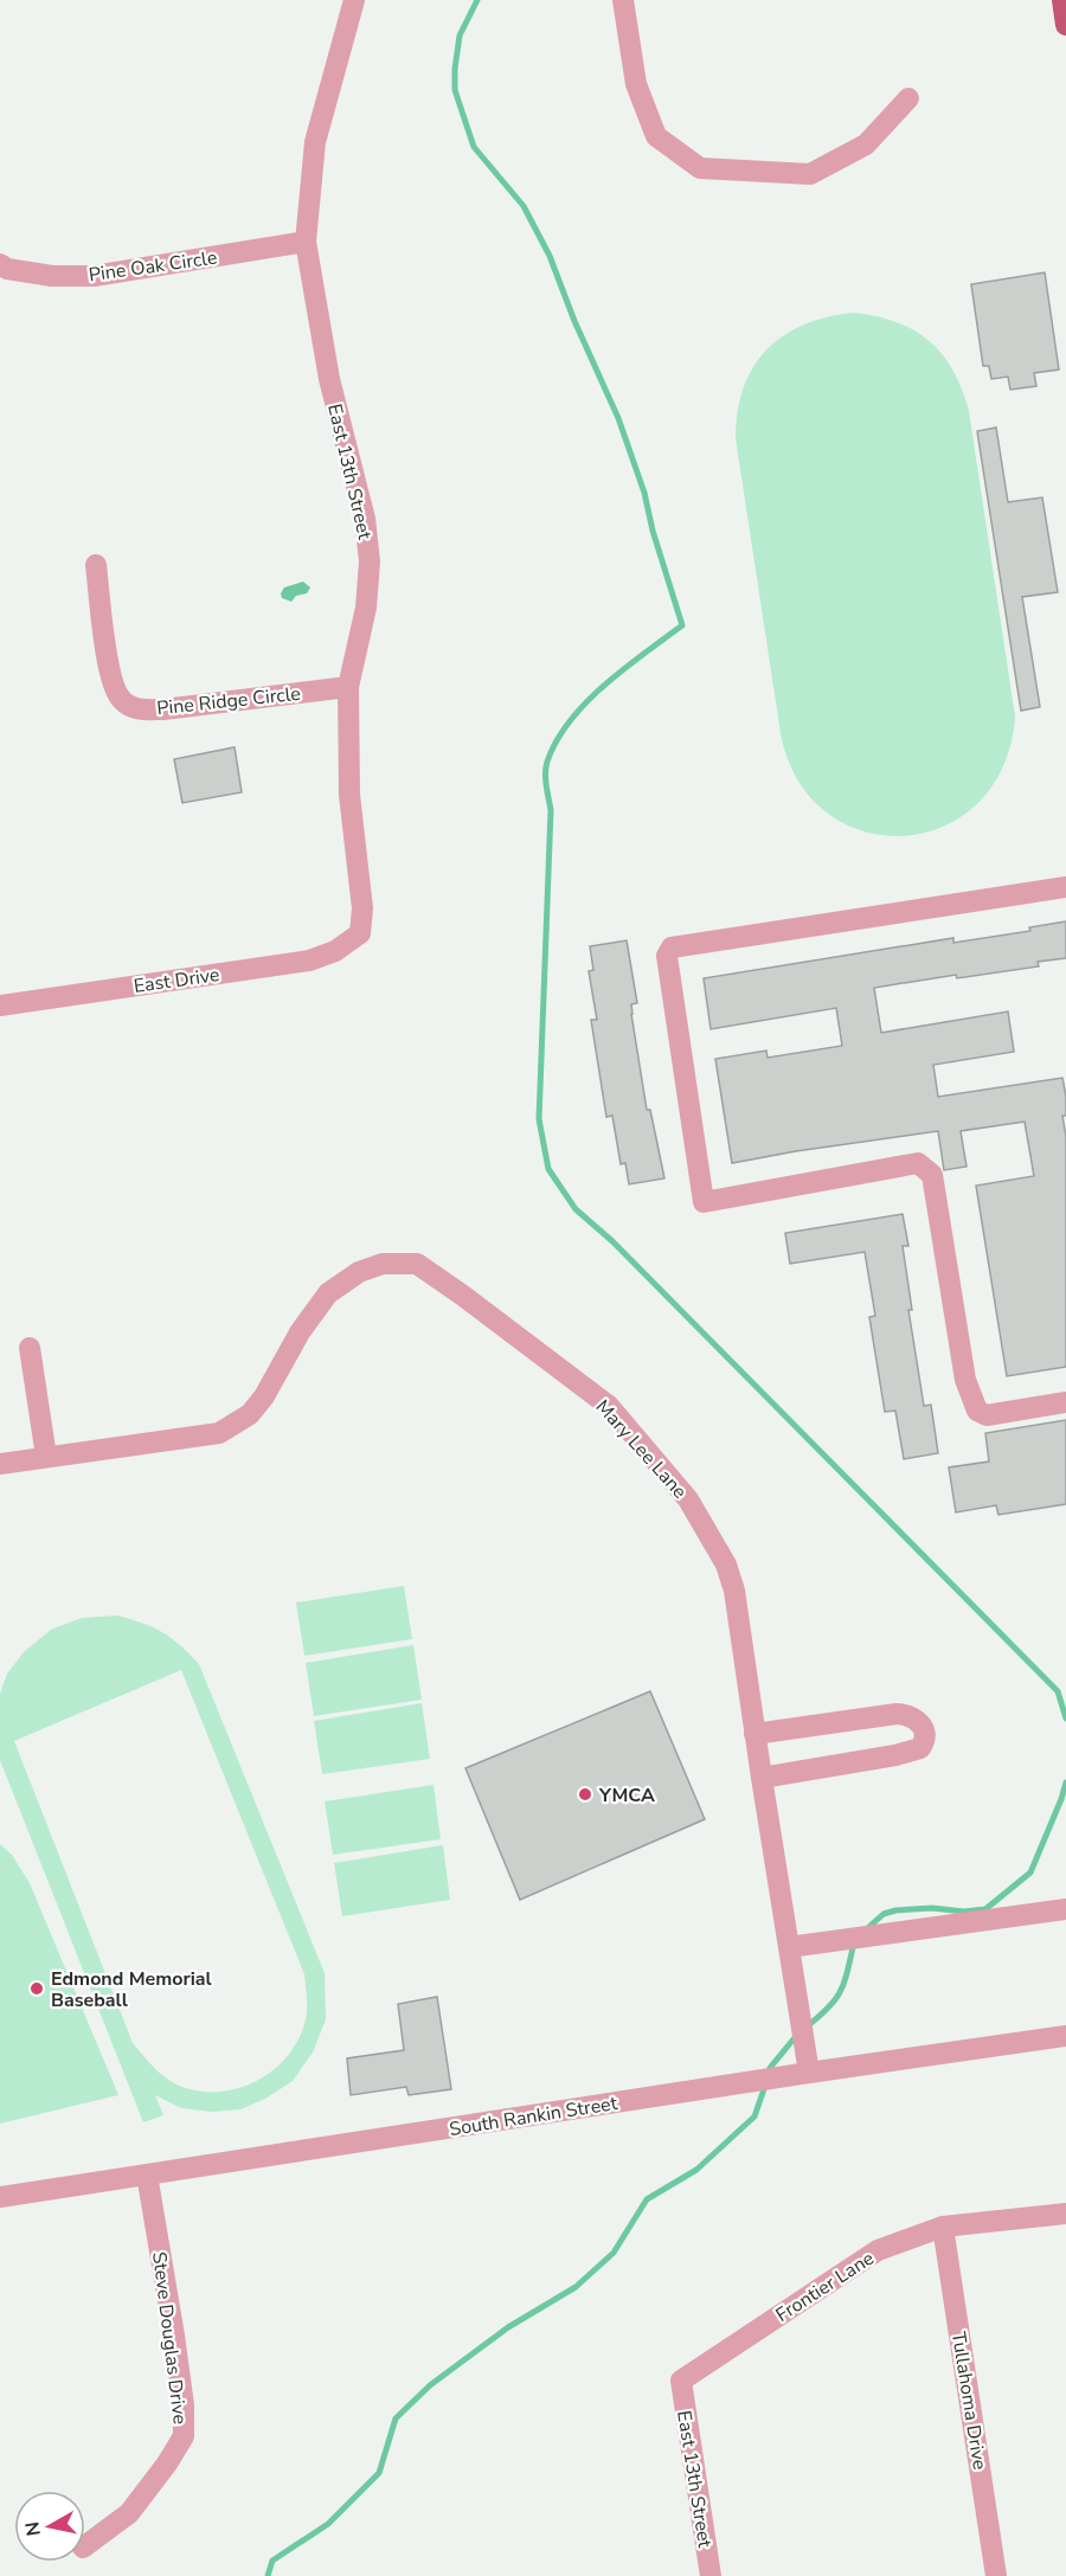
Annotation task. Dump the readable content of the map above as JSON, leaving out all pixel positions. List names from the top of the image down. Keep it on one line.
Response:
{"streets":{"street":["Pine Oak Circle","East 13th Street","Pine Ridge Circle","East Drive","Mary Lee Lane","South Rankin Street","Frontier Lane","Steve Douglas Drive","Tullahoma Drive"]},"crossings":[["Pine Oak Circle","East 13th Street"],["East 13th Street","Pine Ridge Circle"],["East 13th Street","East Drive"],["East 13th Street","Frontier Lane"],["Mary Lee Lane","South Rankin Street"],["South Rankin Street","Steve Douglas Drive"],["Frontier Lane","Tullahoma Drive"]],"places":["YMCA","Edmond Memorial Baseball"],"north":"left"}
